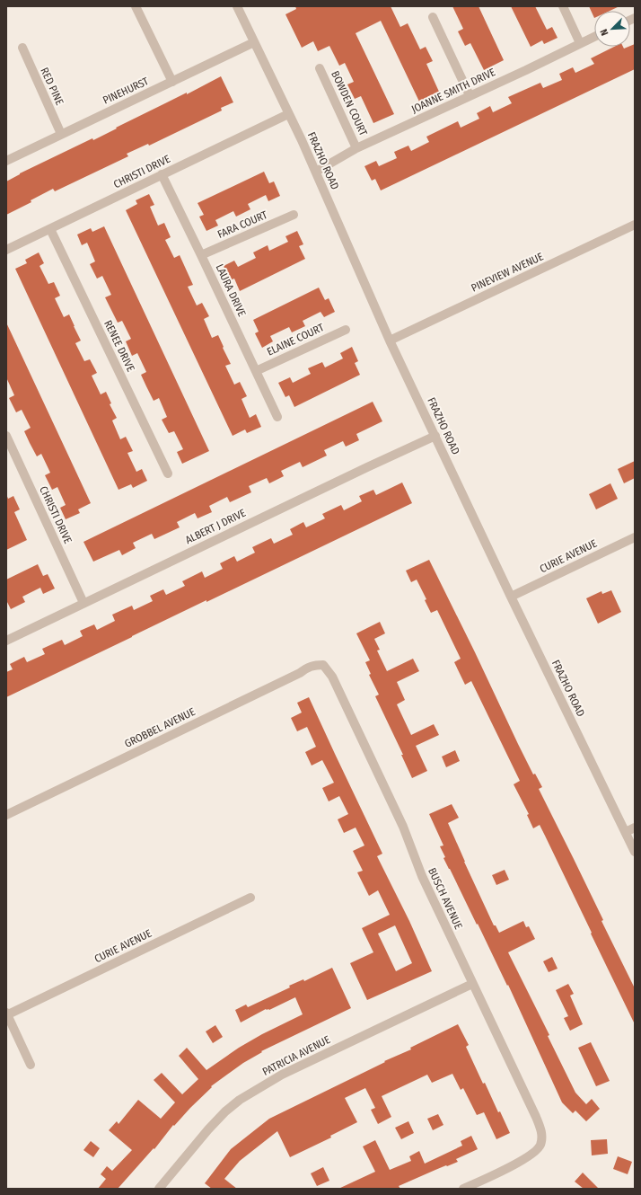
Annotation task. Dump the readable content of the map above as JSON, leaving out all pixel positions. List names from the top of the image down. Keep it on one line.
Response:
{"streets":{"street":["RED PINE","PINEHURST","JOANNE SMITH DRIVE","BOWDEN COURT","FRAZHO ROAD","CHRISTI DRIVE","FARA COURT","PINEVIEW AVENUE","LAURA DRIVE","ELAINE COURT","RENEE DRIVE","ALBERT J DRIVE","CURIE AVENUE","GROBBEL AVENUE","BUSCH AVENUE","PATRICIA AVENUE"]},"crossings":[["RED PINE","PINEHURST"],["PINEHURST","FRAZHO ROAD"],["JOANNE SMITH DRIVE","BOWDEN COURT"],["JOANNE SMITH DRIVE","FRAZHO ROAD"],["FRAZHO ROAD","CHRISTI DRIVE"],["FRAZHO ROAD","PINEVIEW AVENUE"],["FRAZHO ROAD","ALBERT J DRIVE"],["FRAZHO ROAD","CURIE AVENUE"],["CHRISTI DRIVE","LAURA DRIVE"],["CHRISTI DRIVE","RENEE DRIVE"],["CHRISTI DRIVE","ALBERT J DRIVE"],["FARA COURT","LAURA DRIVE"],["LAURA DRIVE","ELAINE COURT"],["GROBBEL AVENUE","BUSCH AVENUE"],["BUSCH AVENUE","PATRICIA AVENUE"]],"north":"bottom left"}
